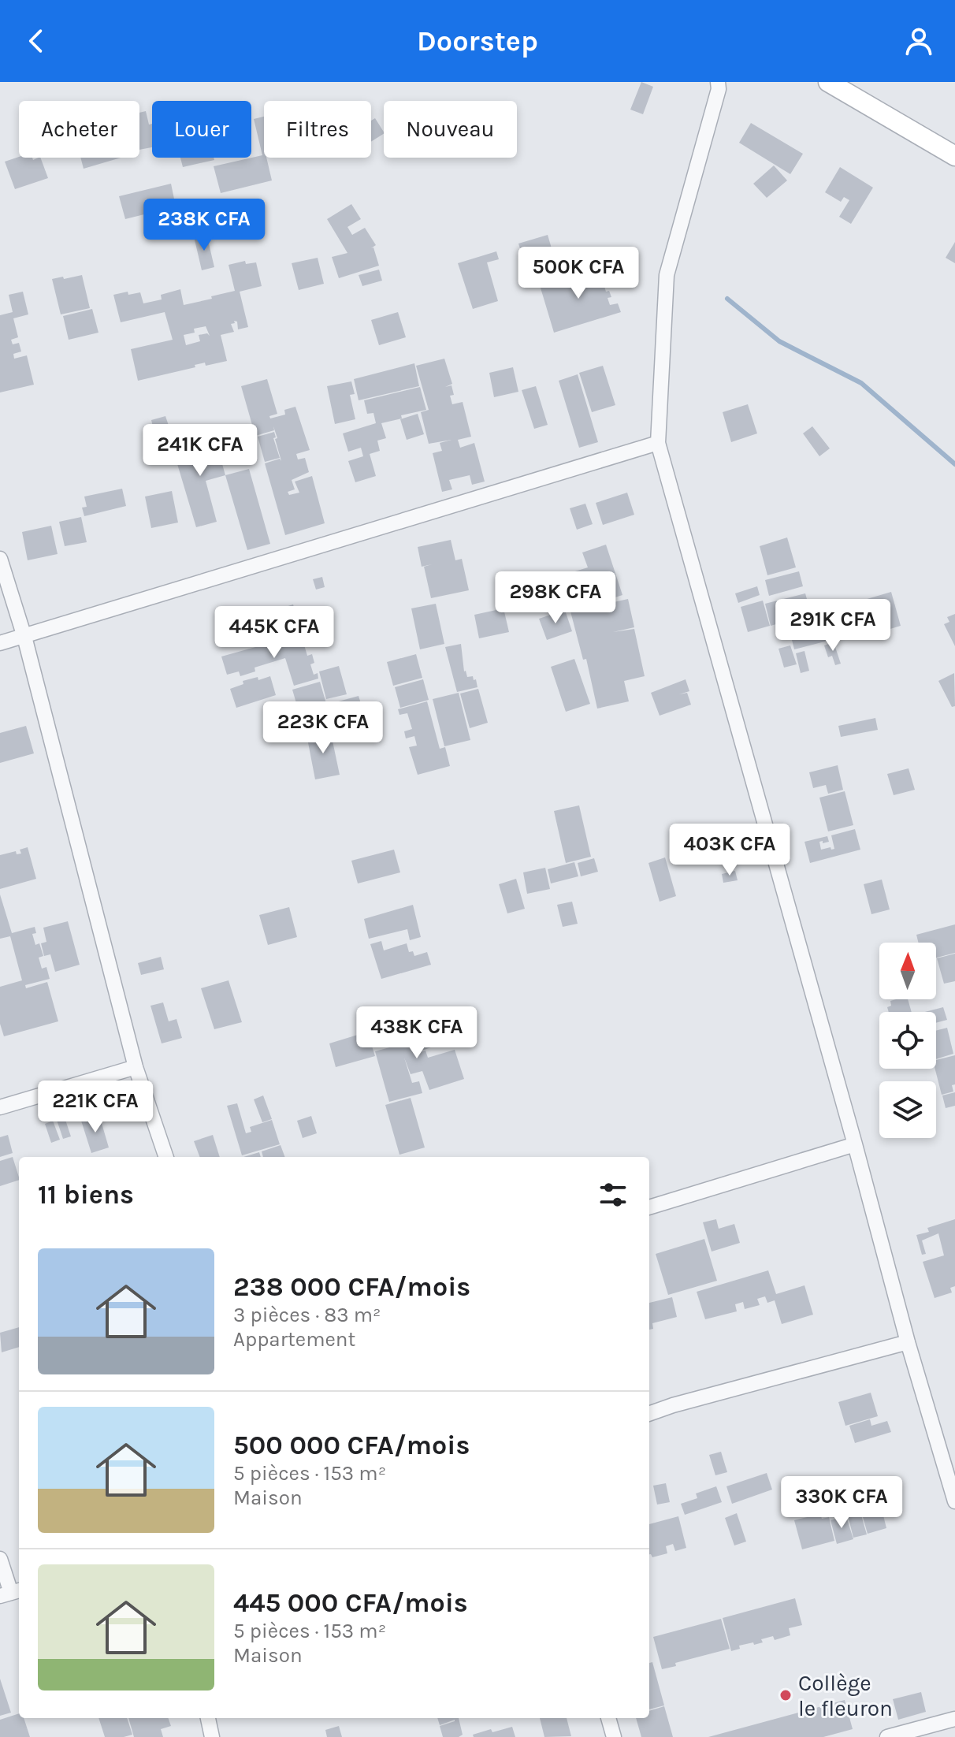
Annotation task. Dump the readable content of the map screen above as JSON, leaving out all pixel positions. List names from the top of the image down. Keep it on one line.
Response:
{"places":["Collège le fleuron"],"north":"top","page":{"header":"Doorstep","chip":["Acheter","Louer","Filtres","Nouveau"],"price":["238K CFA","500K CFA","241K CFA","298K CFA","291K CFA","445K CFA","223K CFA","403K CFA","438K CFA","221K CFA","330K CFA"],"heading":"11 biens","list":[{"name":"238 000 CFA/mois","note":"3 pièces · 83 m² · Appartement"},{"name":"500 000 CFA/mois","note":"5 pièces · 153 m² · Maison"},{"name":"445 000 CFA/mois","note":"5 pièces · 153 m² · Maison"}]}}
